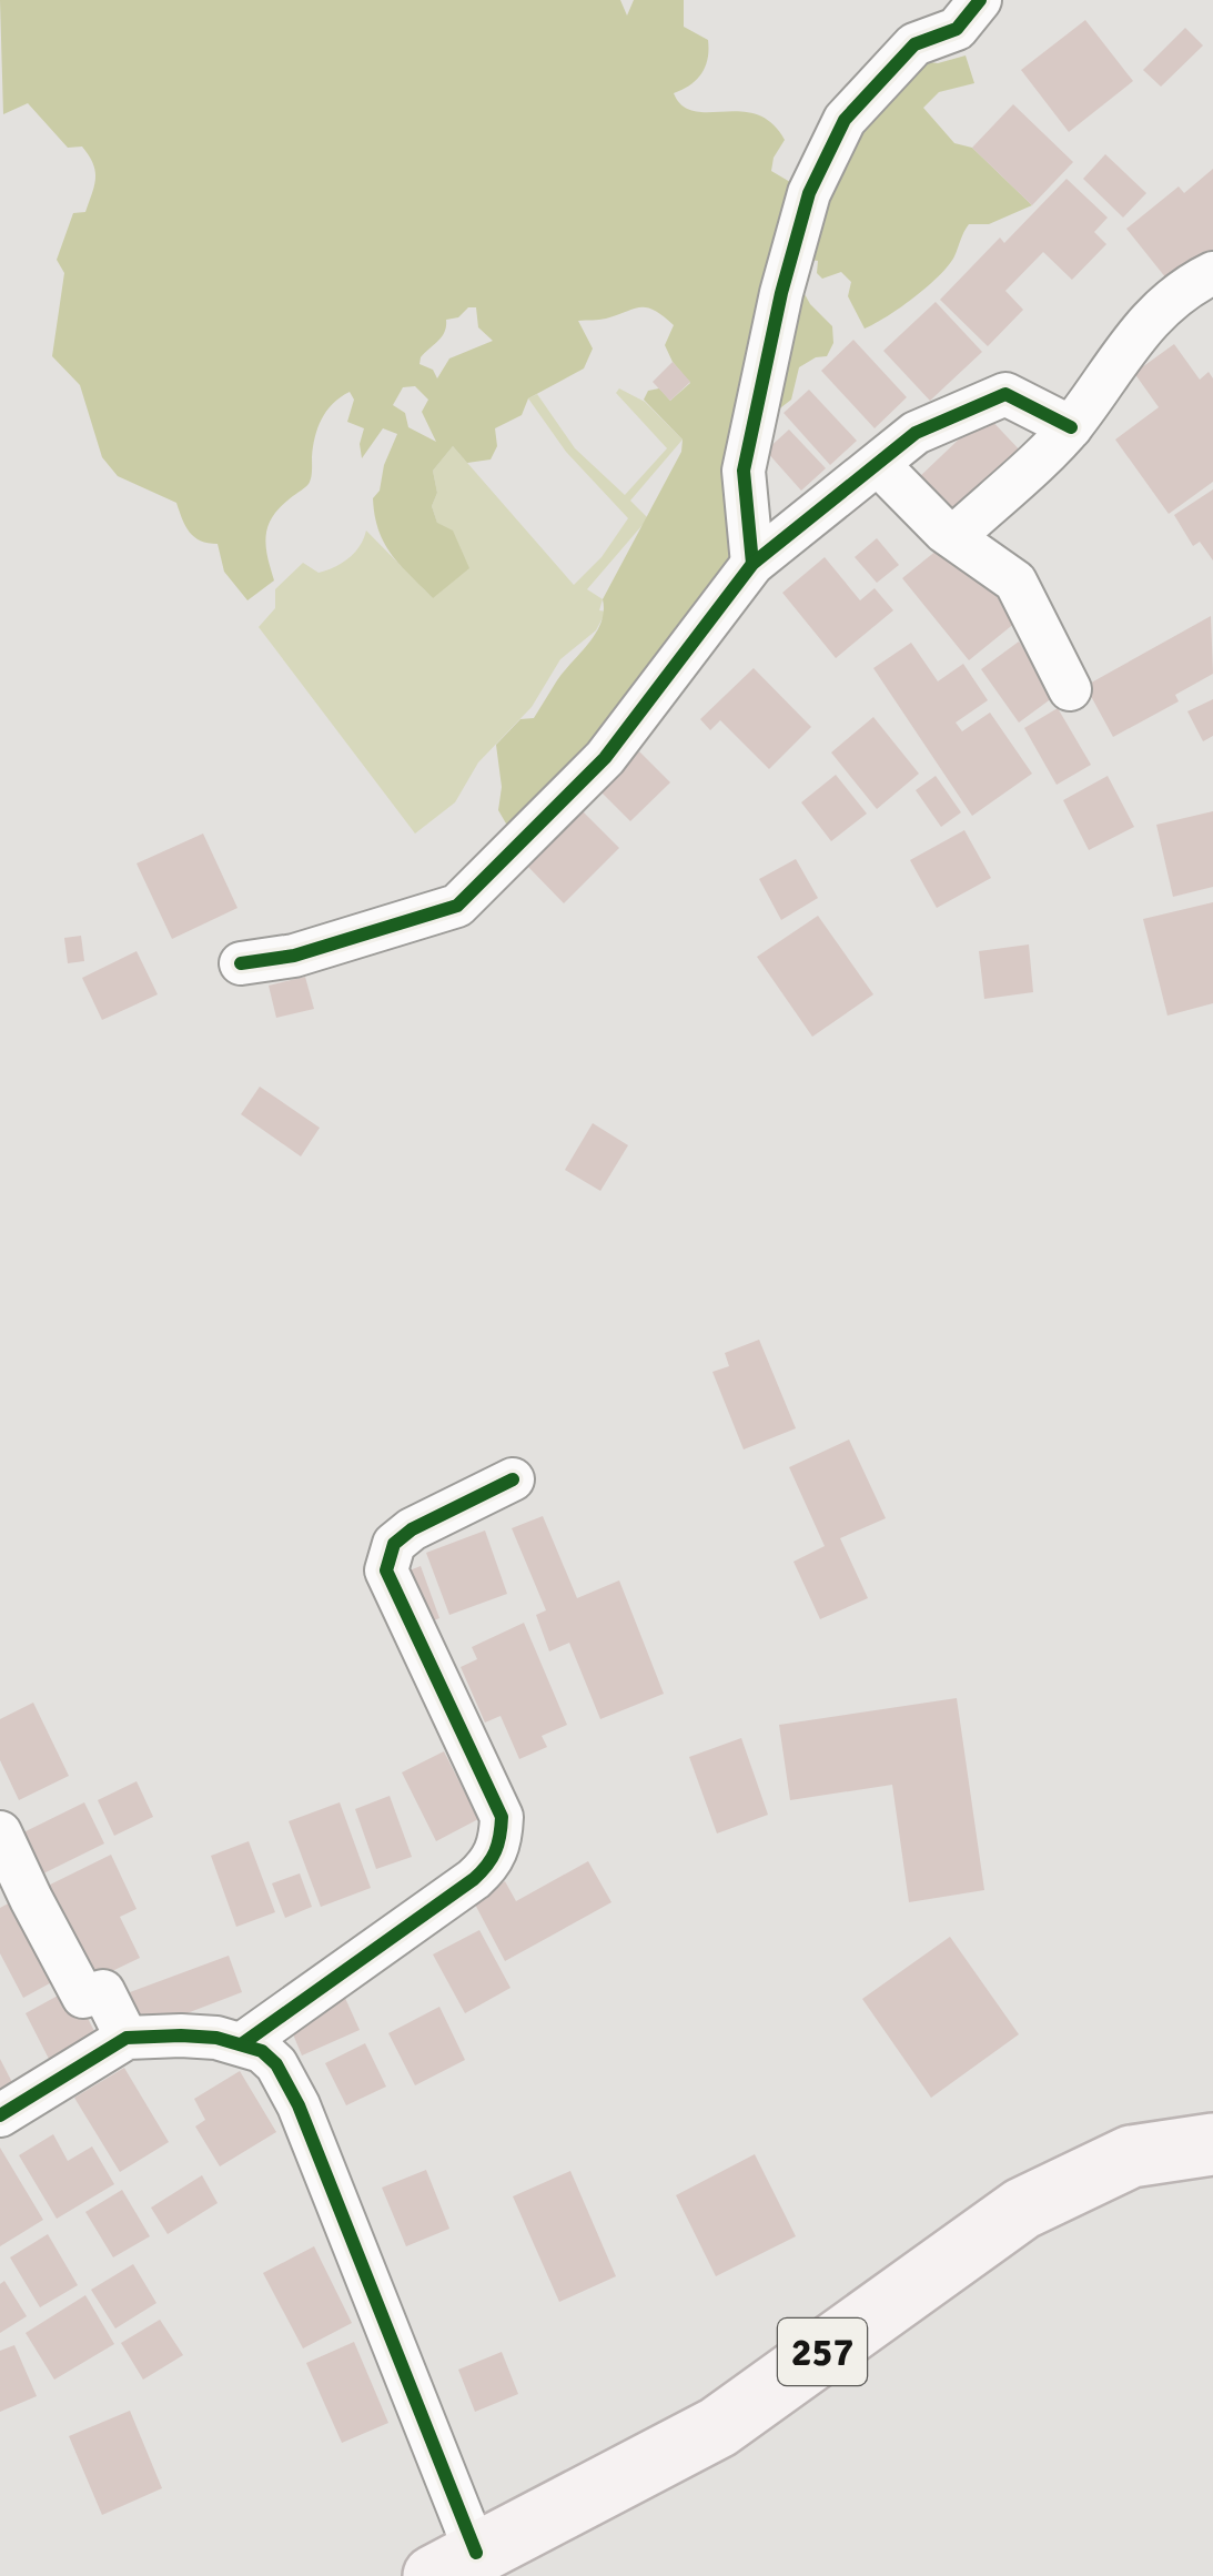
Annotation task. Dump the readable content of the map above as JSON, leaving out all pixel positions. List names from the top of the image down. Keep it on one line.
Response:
{"streets":{"main road":["257"]}}
